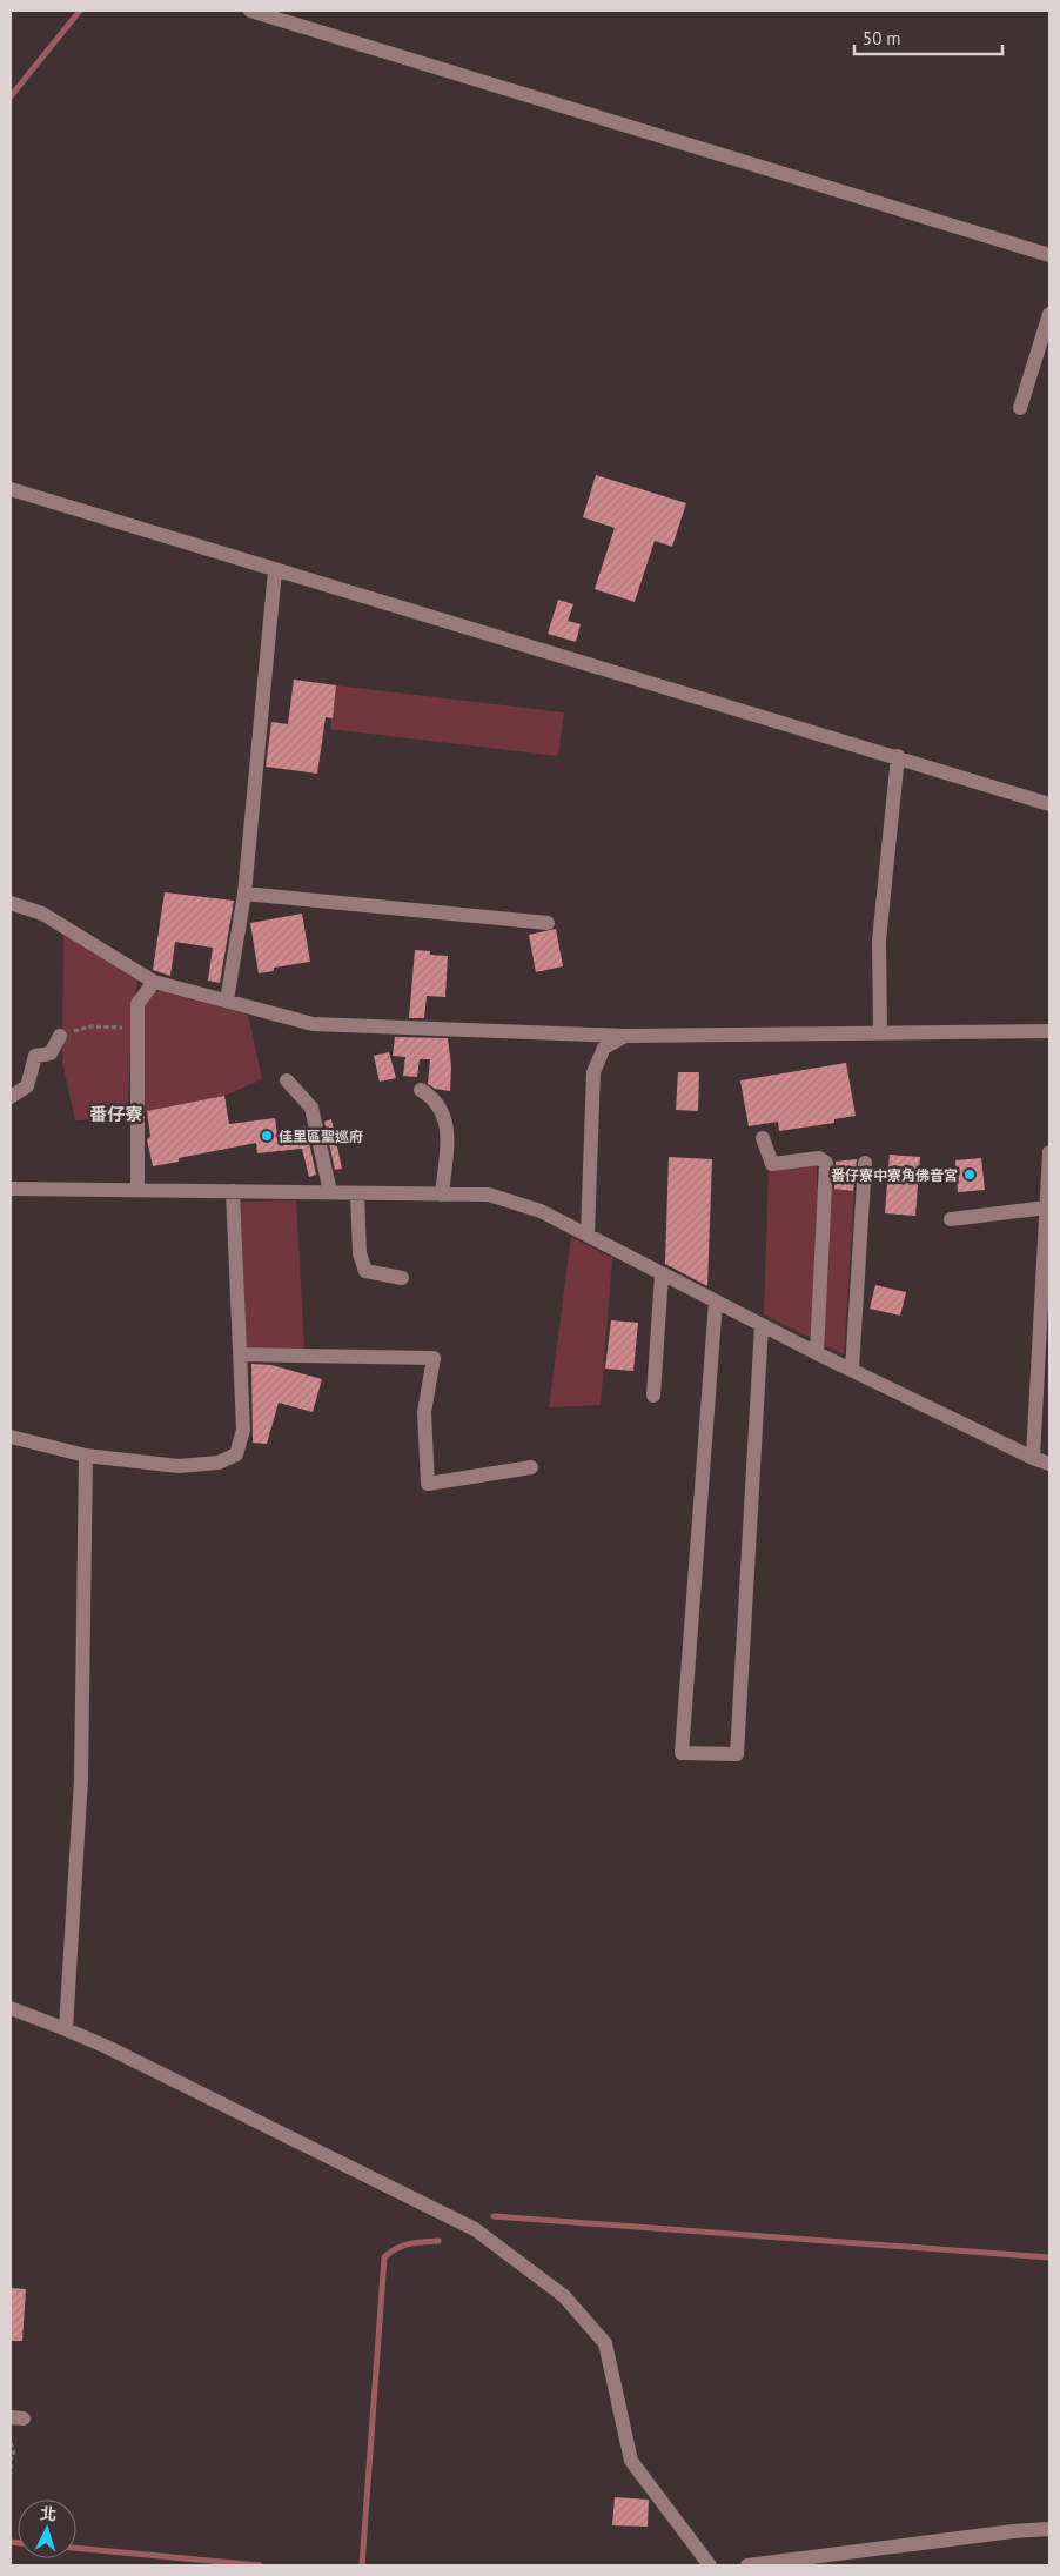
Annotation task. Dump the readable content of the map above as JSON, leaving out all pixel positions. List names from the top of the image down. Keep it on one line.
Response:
{"districts":["番仔寮"],"places":["佳里區聖巡府","番仔寮中寮角佛音宮"],"scale_bar":"50 m","north":"top"}
